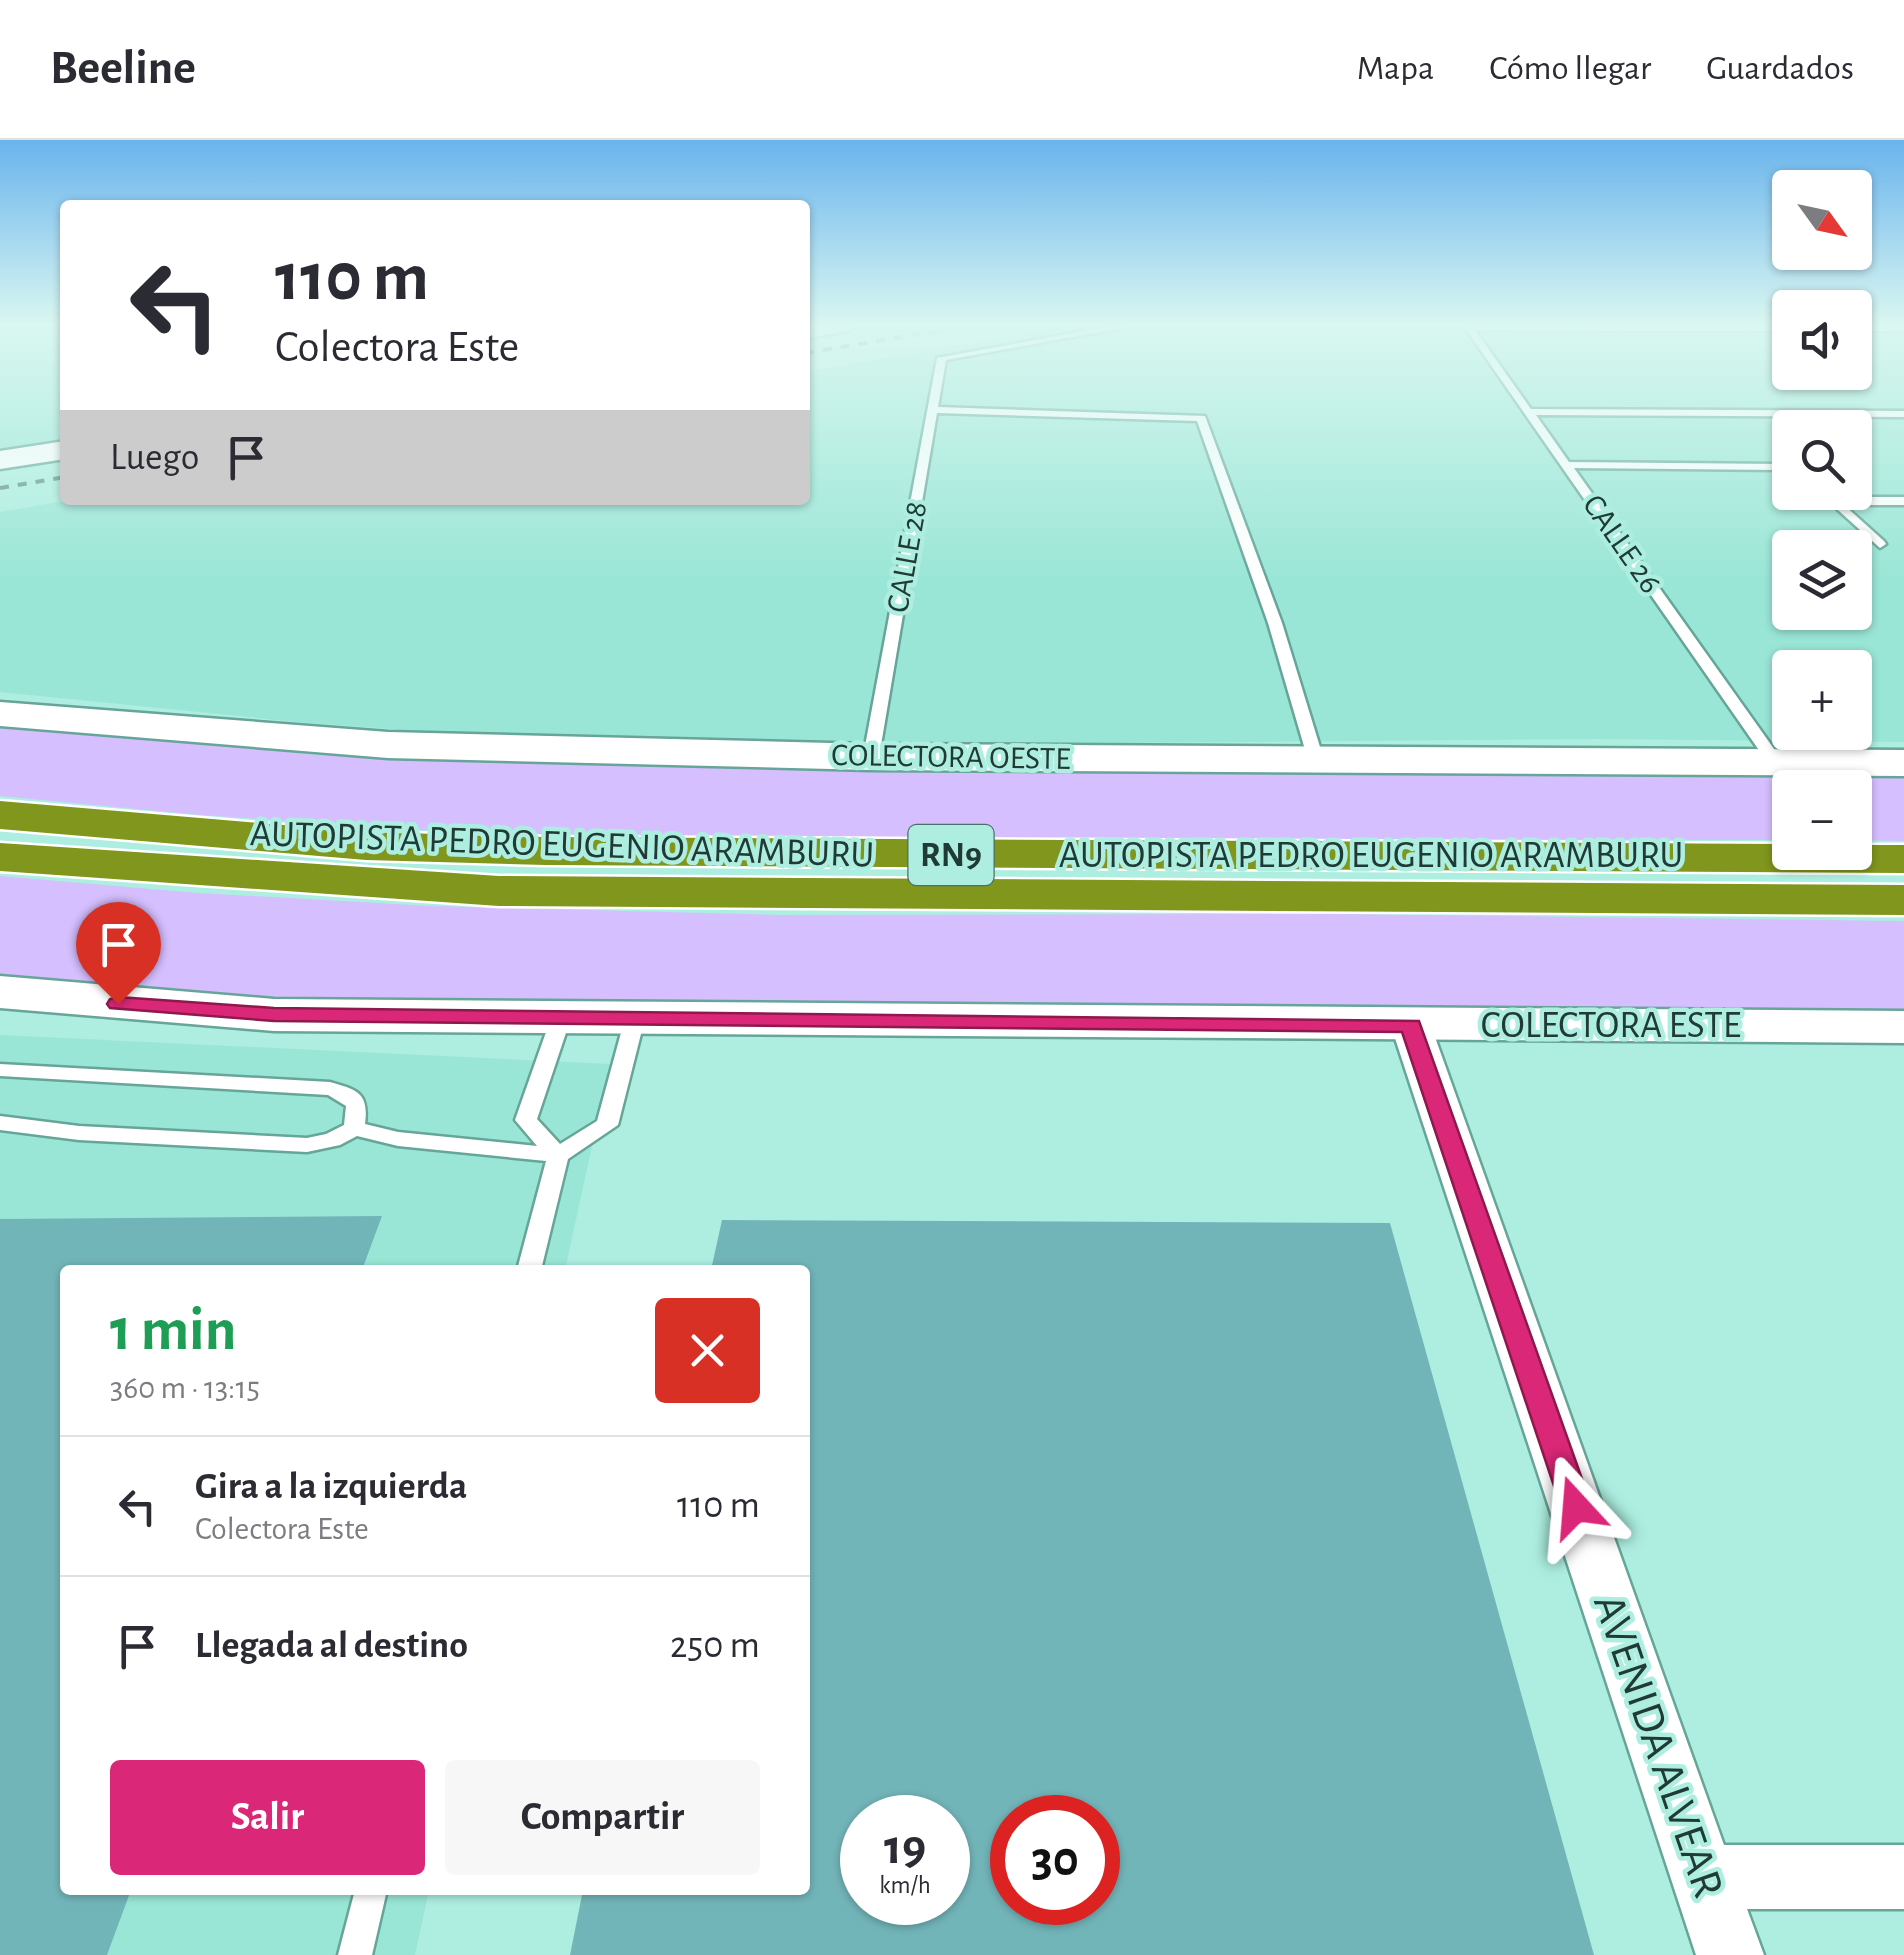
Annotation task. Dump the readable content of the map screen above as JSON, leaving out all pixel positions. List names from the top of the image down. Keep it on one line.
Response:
{"streets":{"highway":["AUTOPISTA PEDRO EUGENIO ARAMBURU","RN9"],"street":["COLECTORA OESTE","COLECTORA ESTE","AVENIDA ALVEAR"],"lane":["CALLE 26","CALLE 28"]},"crossings":[["CALLE 26","COLECTORA OESTE"],["CALLE 28","COLECTORA OESTE"],["COLECTORA ESTE","AVENIDA ALVEAR"]],"north":"bottom right","page":{"header":"Beeline","nav":["Mapa","Cómo llegar","Guardados"],"map_buttons":["+","−"],"turn":["110 m","Colectora Este"],"then":"Luego","heading":["1 min","360 m · 13:15"],"list":[{"name":"Gira a la izquierda","note":"Colectora Este","value":"110 m"},{"name":"Llegada al destino","value":"250 m"}],"buttons":["Salir","Compartir"],"speed":"19 km/h","limit":"30"}}
